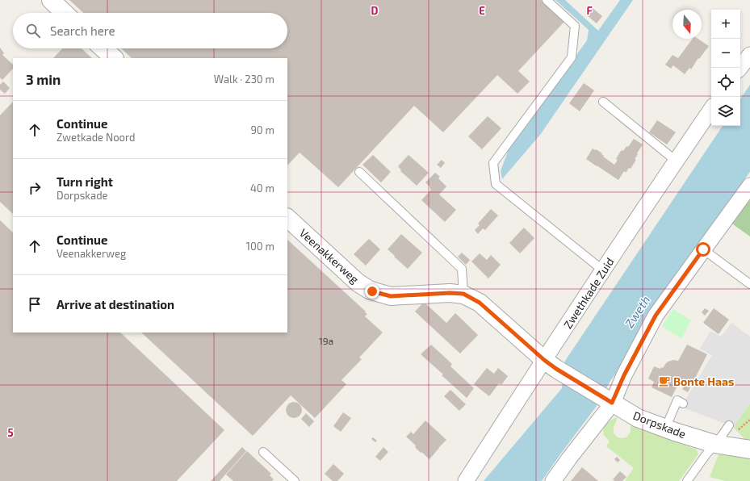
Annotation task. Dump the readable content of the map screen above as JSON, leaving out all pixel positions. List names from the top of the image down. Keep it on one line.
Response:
{"streets":{"street":["Veenakkerweg","Zwethkade Zuid","Dorpskade"]},"crossings":[["Veenakkerweg","Zwethkade Zuid"],["Veenakkerweg","Dorpskade"],["Zwethkade Zuid","Dorpskade"]],"water":["Zweth"],"places":{"cafe":["Bonte Haas"]},"house_numbers":["19a"],"north":"bottom","page":{"map_buttons":["+","−"],"search":"Search here","heading":["3 min","Walk · 230 m"],"list":[["Continue","Zwetkade Noord","90 m"],["Turn right","Dorpskade","40 m"],["Continue","Veenakkerweg","100 m"],"Arrive at destination"]},"grid":{"columns":["D","E","F"],"rows":["5"]}}
